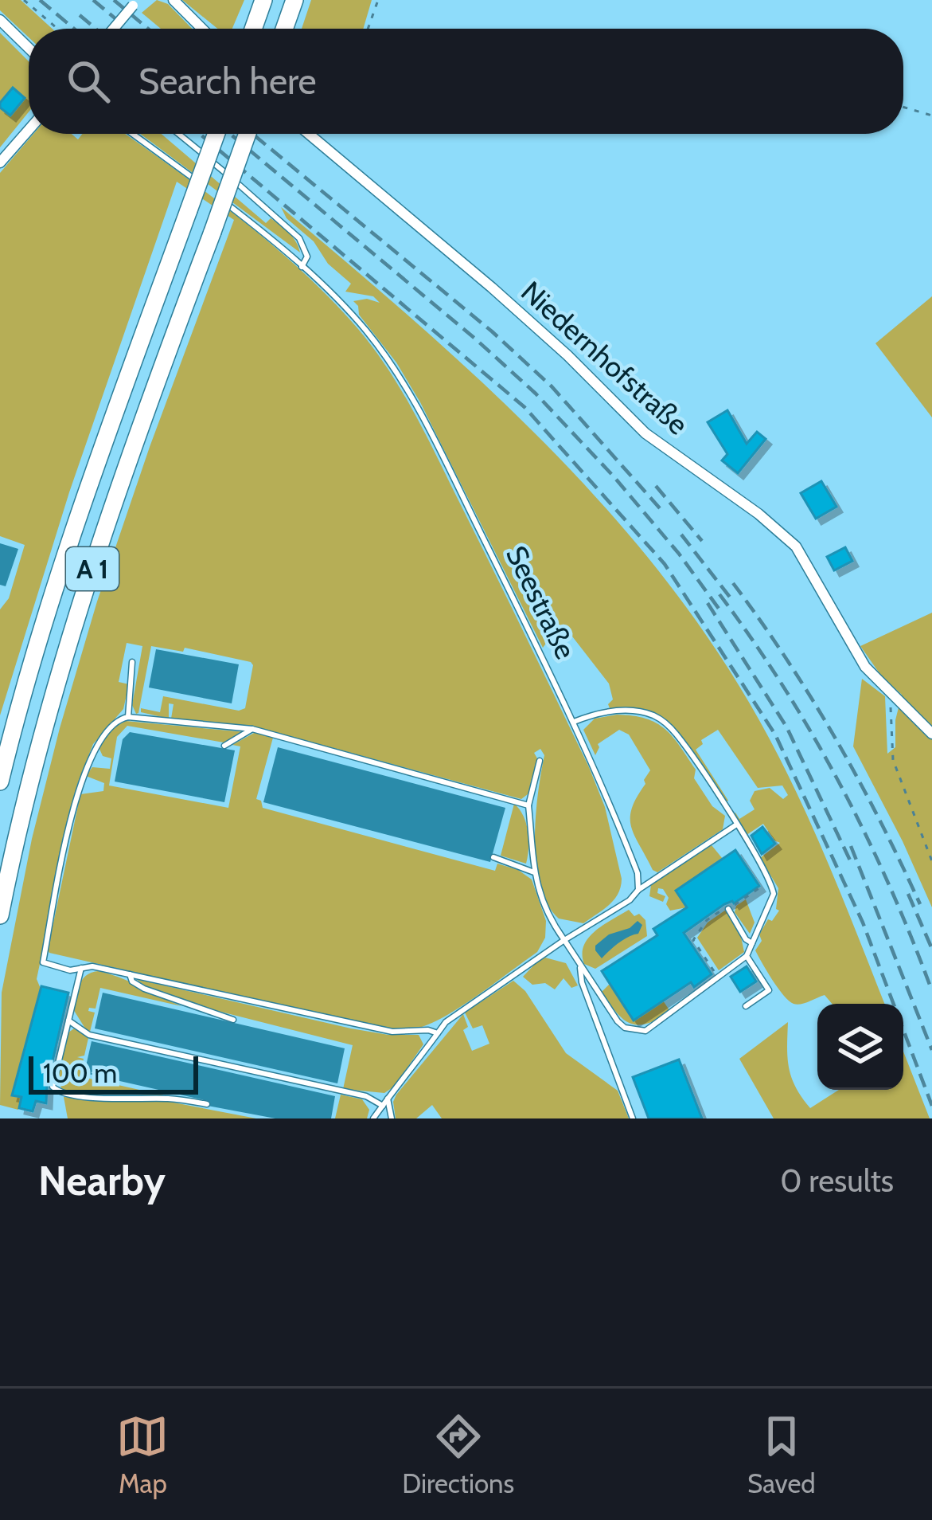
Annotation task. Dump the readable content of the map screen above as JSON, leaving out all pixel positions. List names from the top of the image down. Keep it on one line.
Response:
{"streets":{"highway":["A 1"],"street":["Niedernhofstraße"],"lane":["Seestraße"]},"scale_bar":"100 m","page":{"search":"Search here","scale":"100 m","heading":["Nearby","0 results"],"nav":["Map","Directions","Saved"]}}
